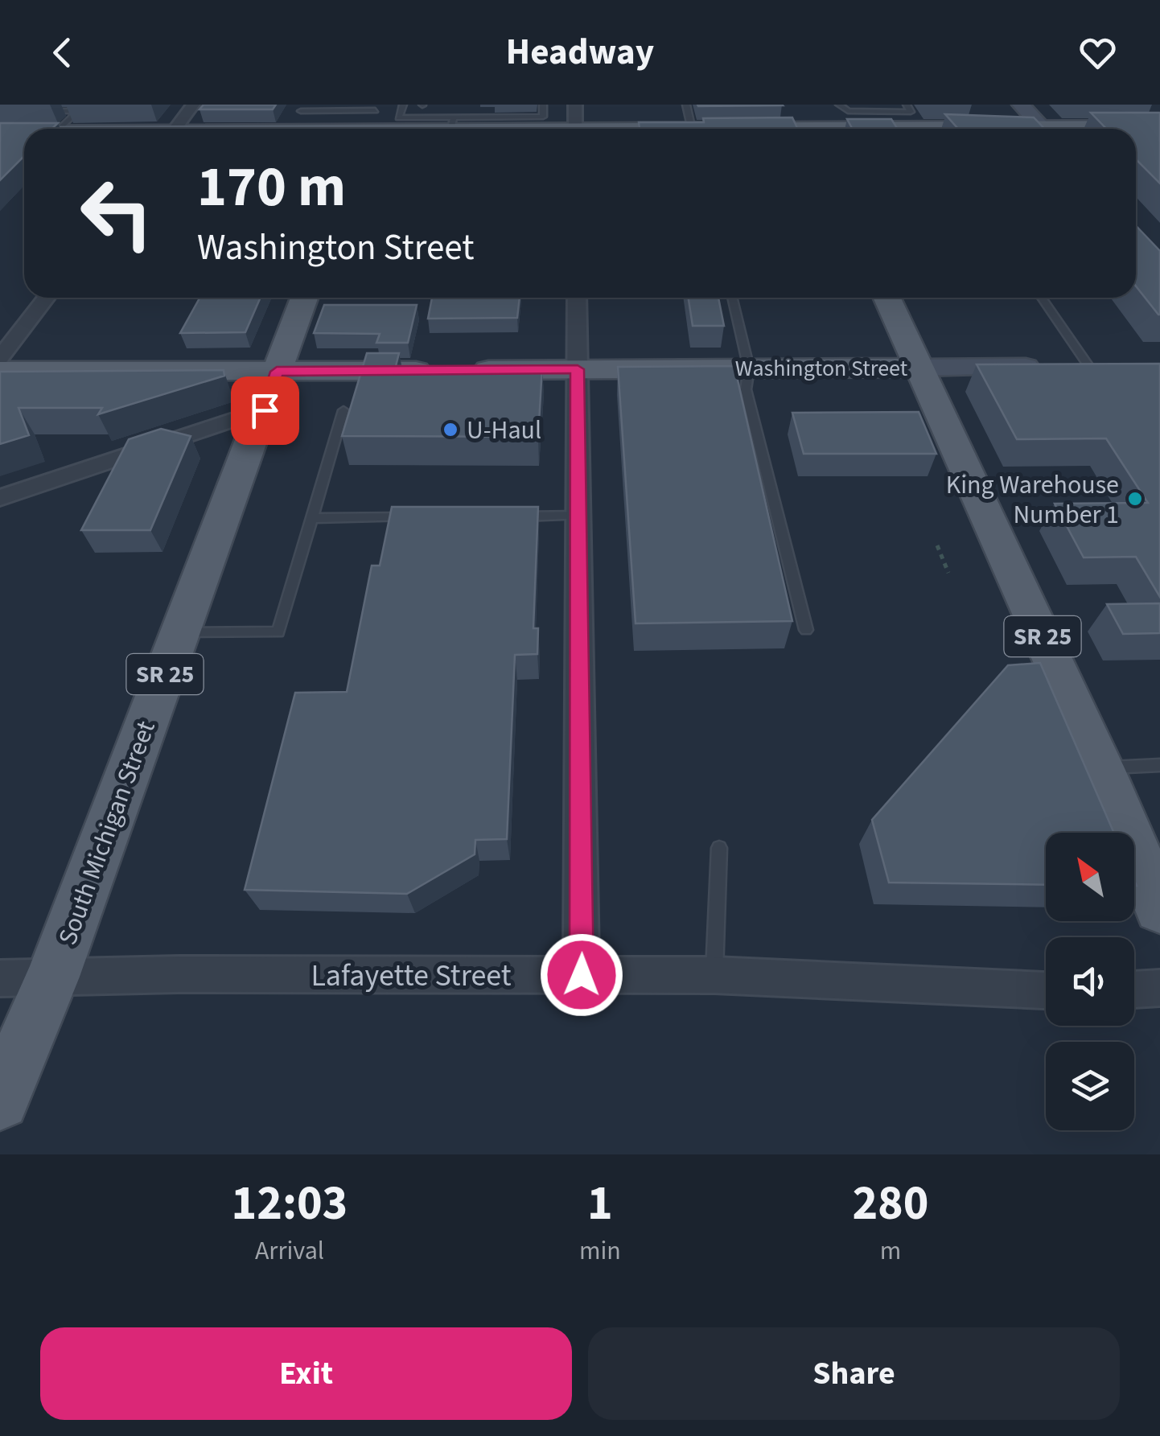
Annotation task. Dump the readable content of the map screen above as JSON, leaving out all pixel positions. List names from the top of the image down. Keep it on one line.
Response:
{"streets":{"main road":["Washington Street","SR 25","South Michigan Street"],"street":["Lafayette Street"]},"crossings":[["Washington Street","SR 25"],["Washington Street","South Michigan Street"],["SR 25","South Michigan Street"],["SR 25","Lafayette Street"],["South Michigan Street","Lafayette Street"]],"places":["U-Haul","King Warehouse Number 1"],"north":"top left","page":{"header":"Headway","turn":["170 m","Washington Street"],"eta":["12:03","Arrival","1","min","280","m"],"buttons":["Exit","Share"]}}
